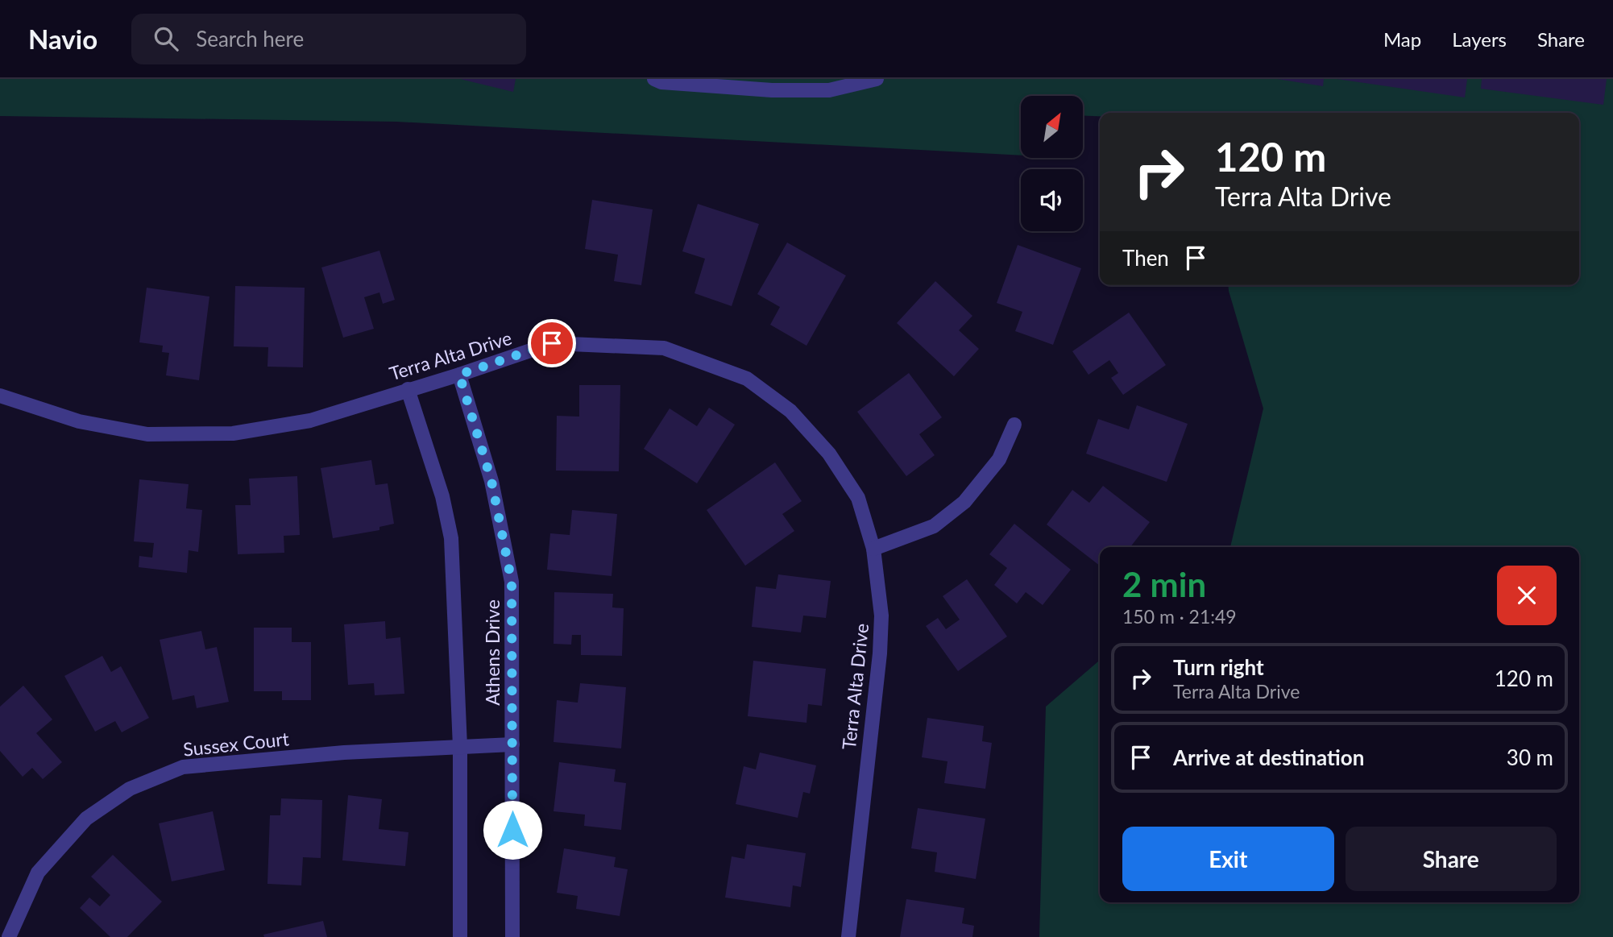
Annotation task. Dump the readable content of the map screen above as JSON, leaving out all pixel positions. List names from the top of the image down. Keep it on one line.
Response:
{"streets":{"street":["Terra Alta Drive","Athens Drive","Sussex Court"]},"crossings":[["Terra Alta Drive","Athens Drive"],["Athens Drive","Sussex Court"]],"north":"top right","page":{"header":"Navio","search":"Search here","nav":["Map","Layers","Share"],"turn":["120 m","Terra Alta Drive"],"then":"Then","heading":["2 min","150 m · 21:49"],"list":[{"name":"Turn right","note":"Terra Alta Drive","value":"120 m"},{"name":"Arrive at destination","value":"30 m"}],"buttons":["Exit","Share"]}}
